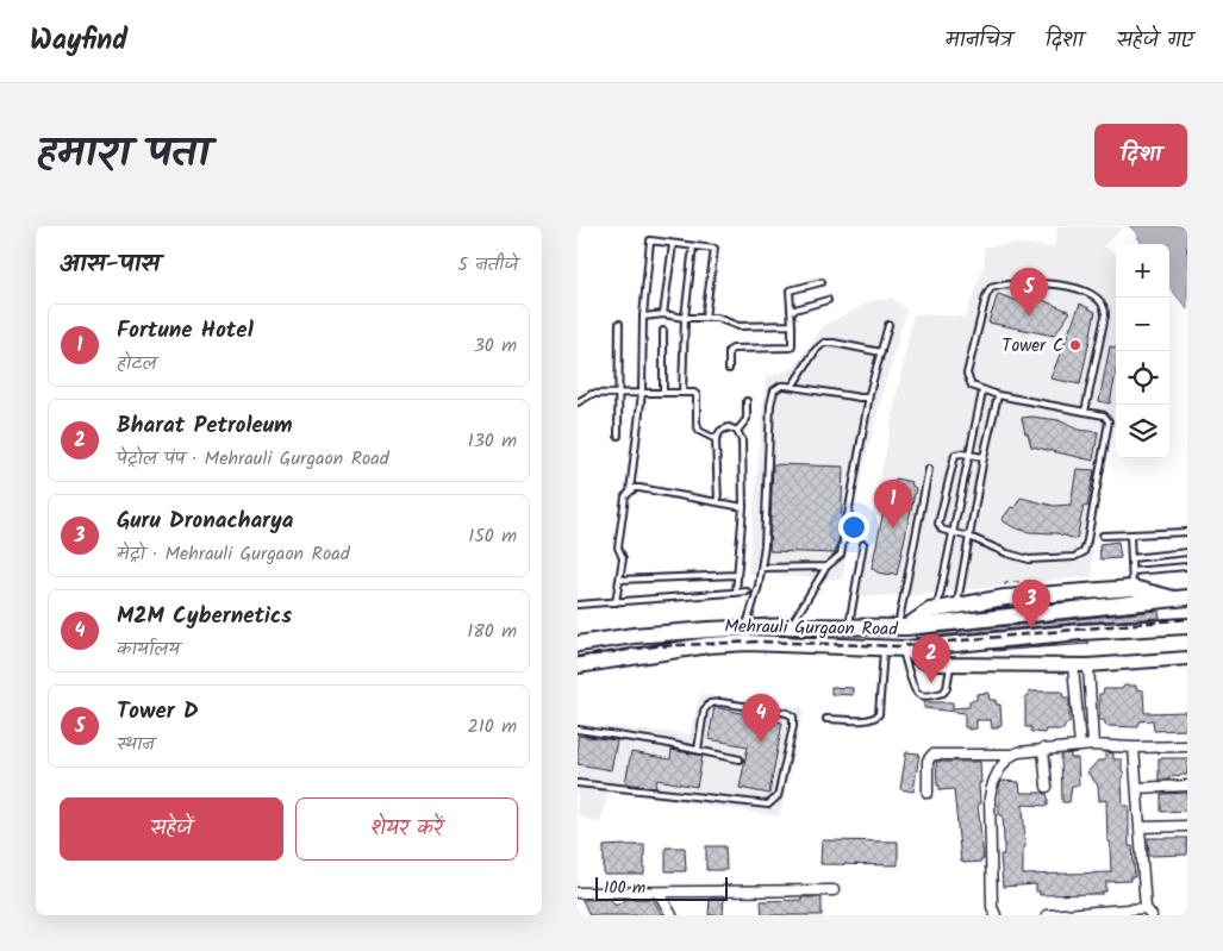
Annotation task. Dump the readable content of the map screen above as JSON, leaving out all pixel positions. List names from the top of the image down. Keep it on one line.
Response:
{"streets":{"main road":["Mehrauli Gurgaon Road"]},"places":["Tower C"],"scale_bar":"100 m","page":{"header":"Wayfind","nav":["मानचित्र","दिशा","सहेजे गए"],"title":"हमारा पता","buttons":["दिशा",["सहेजें","शेयर करें"]],"heading":["आस-पास","5 नतीजे"],"map_buttons":["+","−"],"pins":["5","1","3","2","4"],"list":[{"mark":"1","name":"Fortune Hotel","note":"होटल","value":"30 m"},{"mark":"2","name":"Bharat Petroleum","note":"पेट्रोल पंप · Mehrauli Gurgaon Road","value":"130 m"},{"mark":"3","name":"Guru Dronacharya","note":"मेट्रो · Mehrauli Gurgaon Road","value":"150 m"},{"mark":"4","name":"M2M Cybernetics","note":"कार्यालय","value":"180 m"},{"mark":"5","name":"Tower D","note":"स्थान","value":"210 m"}],"scale":"100 m"}}
